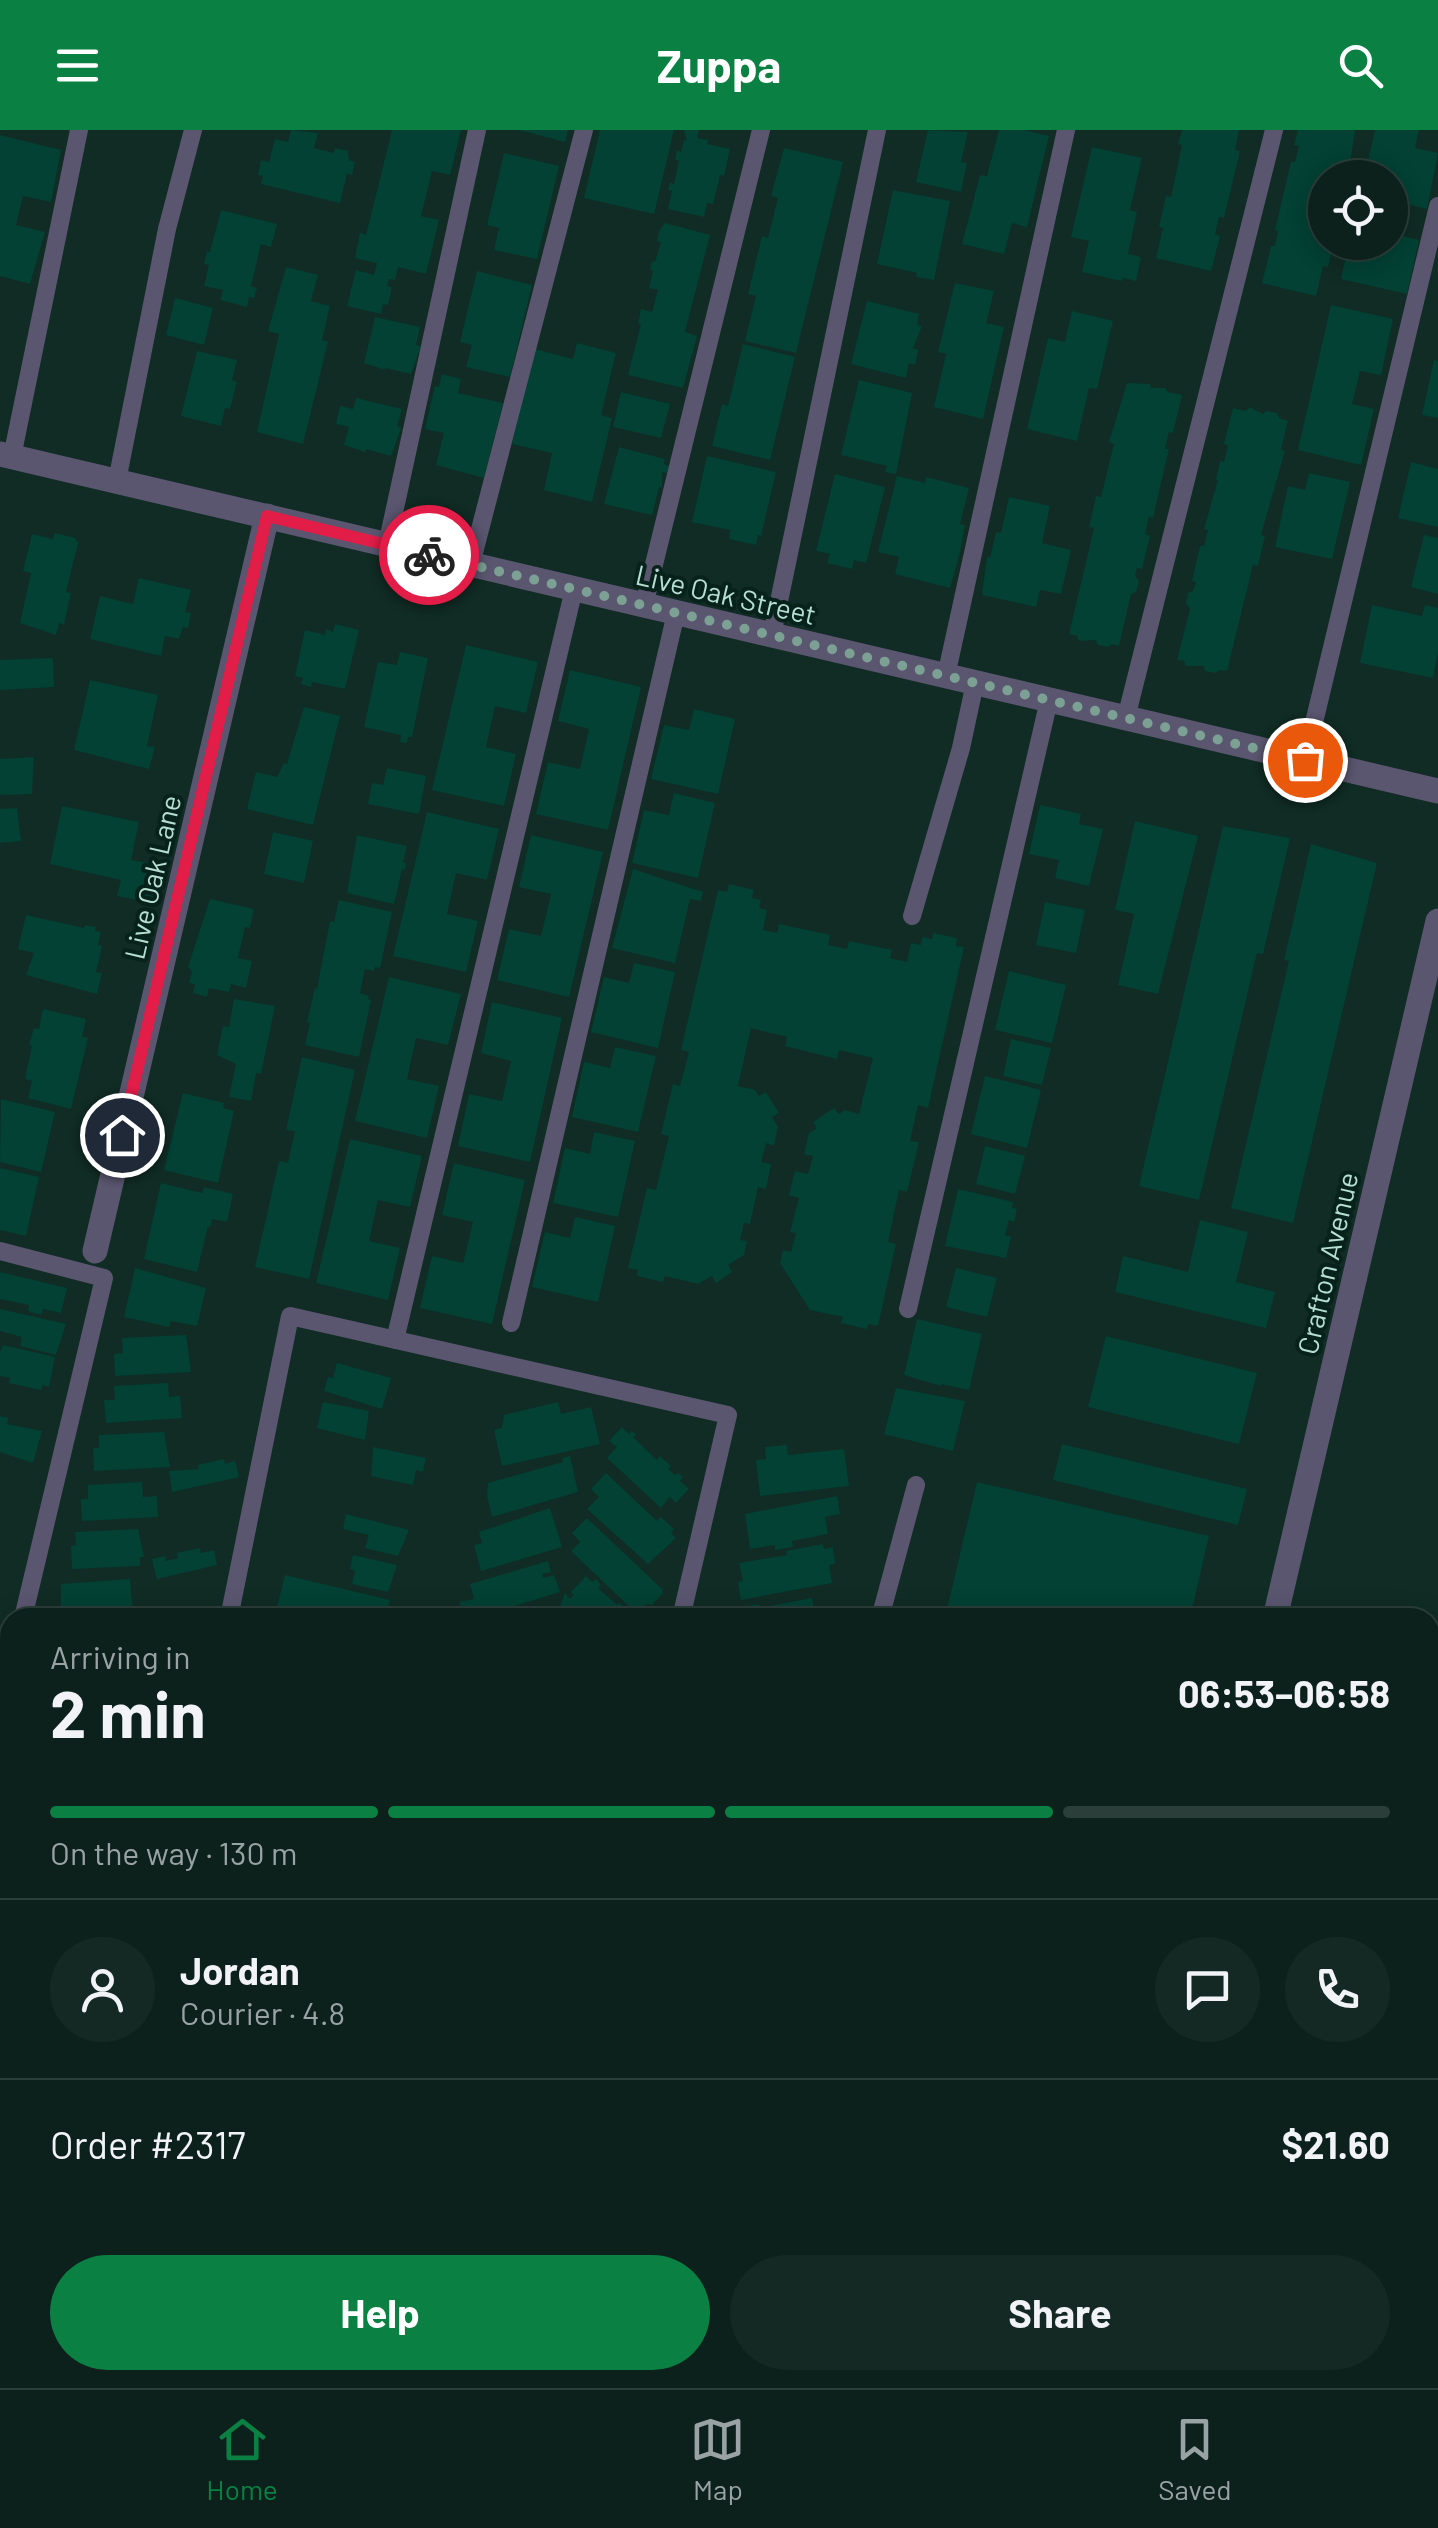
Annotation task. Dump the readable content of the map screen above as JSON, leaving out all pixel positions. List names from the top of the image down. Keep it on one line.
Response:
{"streets":{"street":["Live Oak Street","Live Oak Lane","Crafton Avenue"]},"crossings":[["Live Oak Street","Live Oak Lane"]],"page":{"header":"Zuppa","heading":["2 min","Arriving in","06:53–06:58"],"panel":["Jordan","Courier · 4.8","Order #2317","$21.60"],"bar":"On the way · 130 m","buttons":["Help","Share"],"tabs":["Home","Map","Saved"]}}
